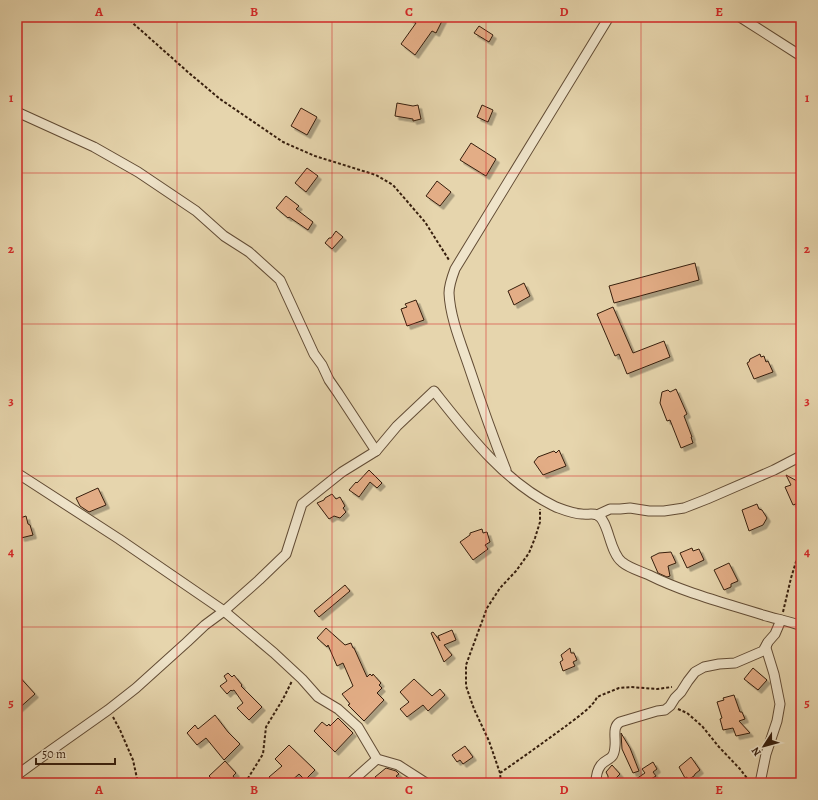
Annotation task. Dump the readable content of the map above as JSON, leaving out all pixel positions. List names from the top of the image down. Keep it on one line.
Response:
{"scale_bar":"50 m","north":"bottom left","grid":{"columns":["A","B","C","D","E"],"rows":["1","2","3","4","5"]}}
